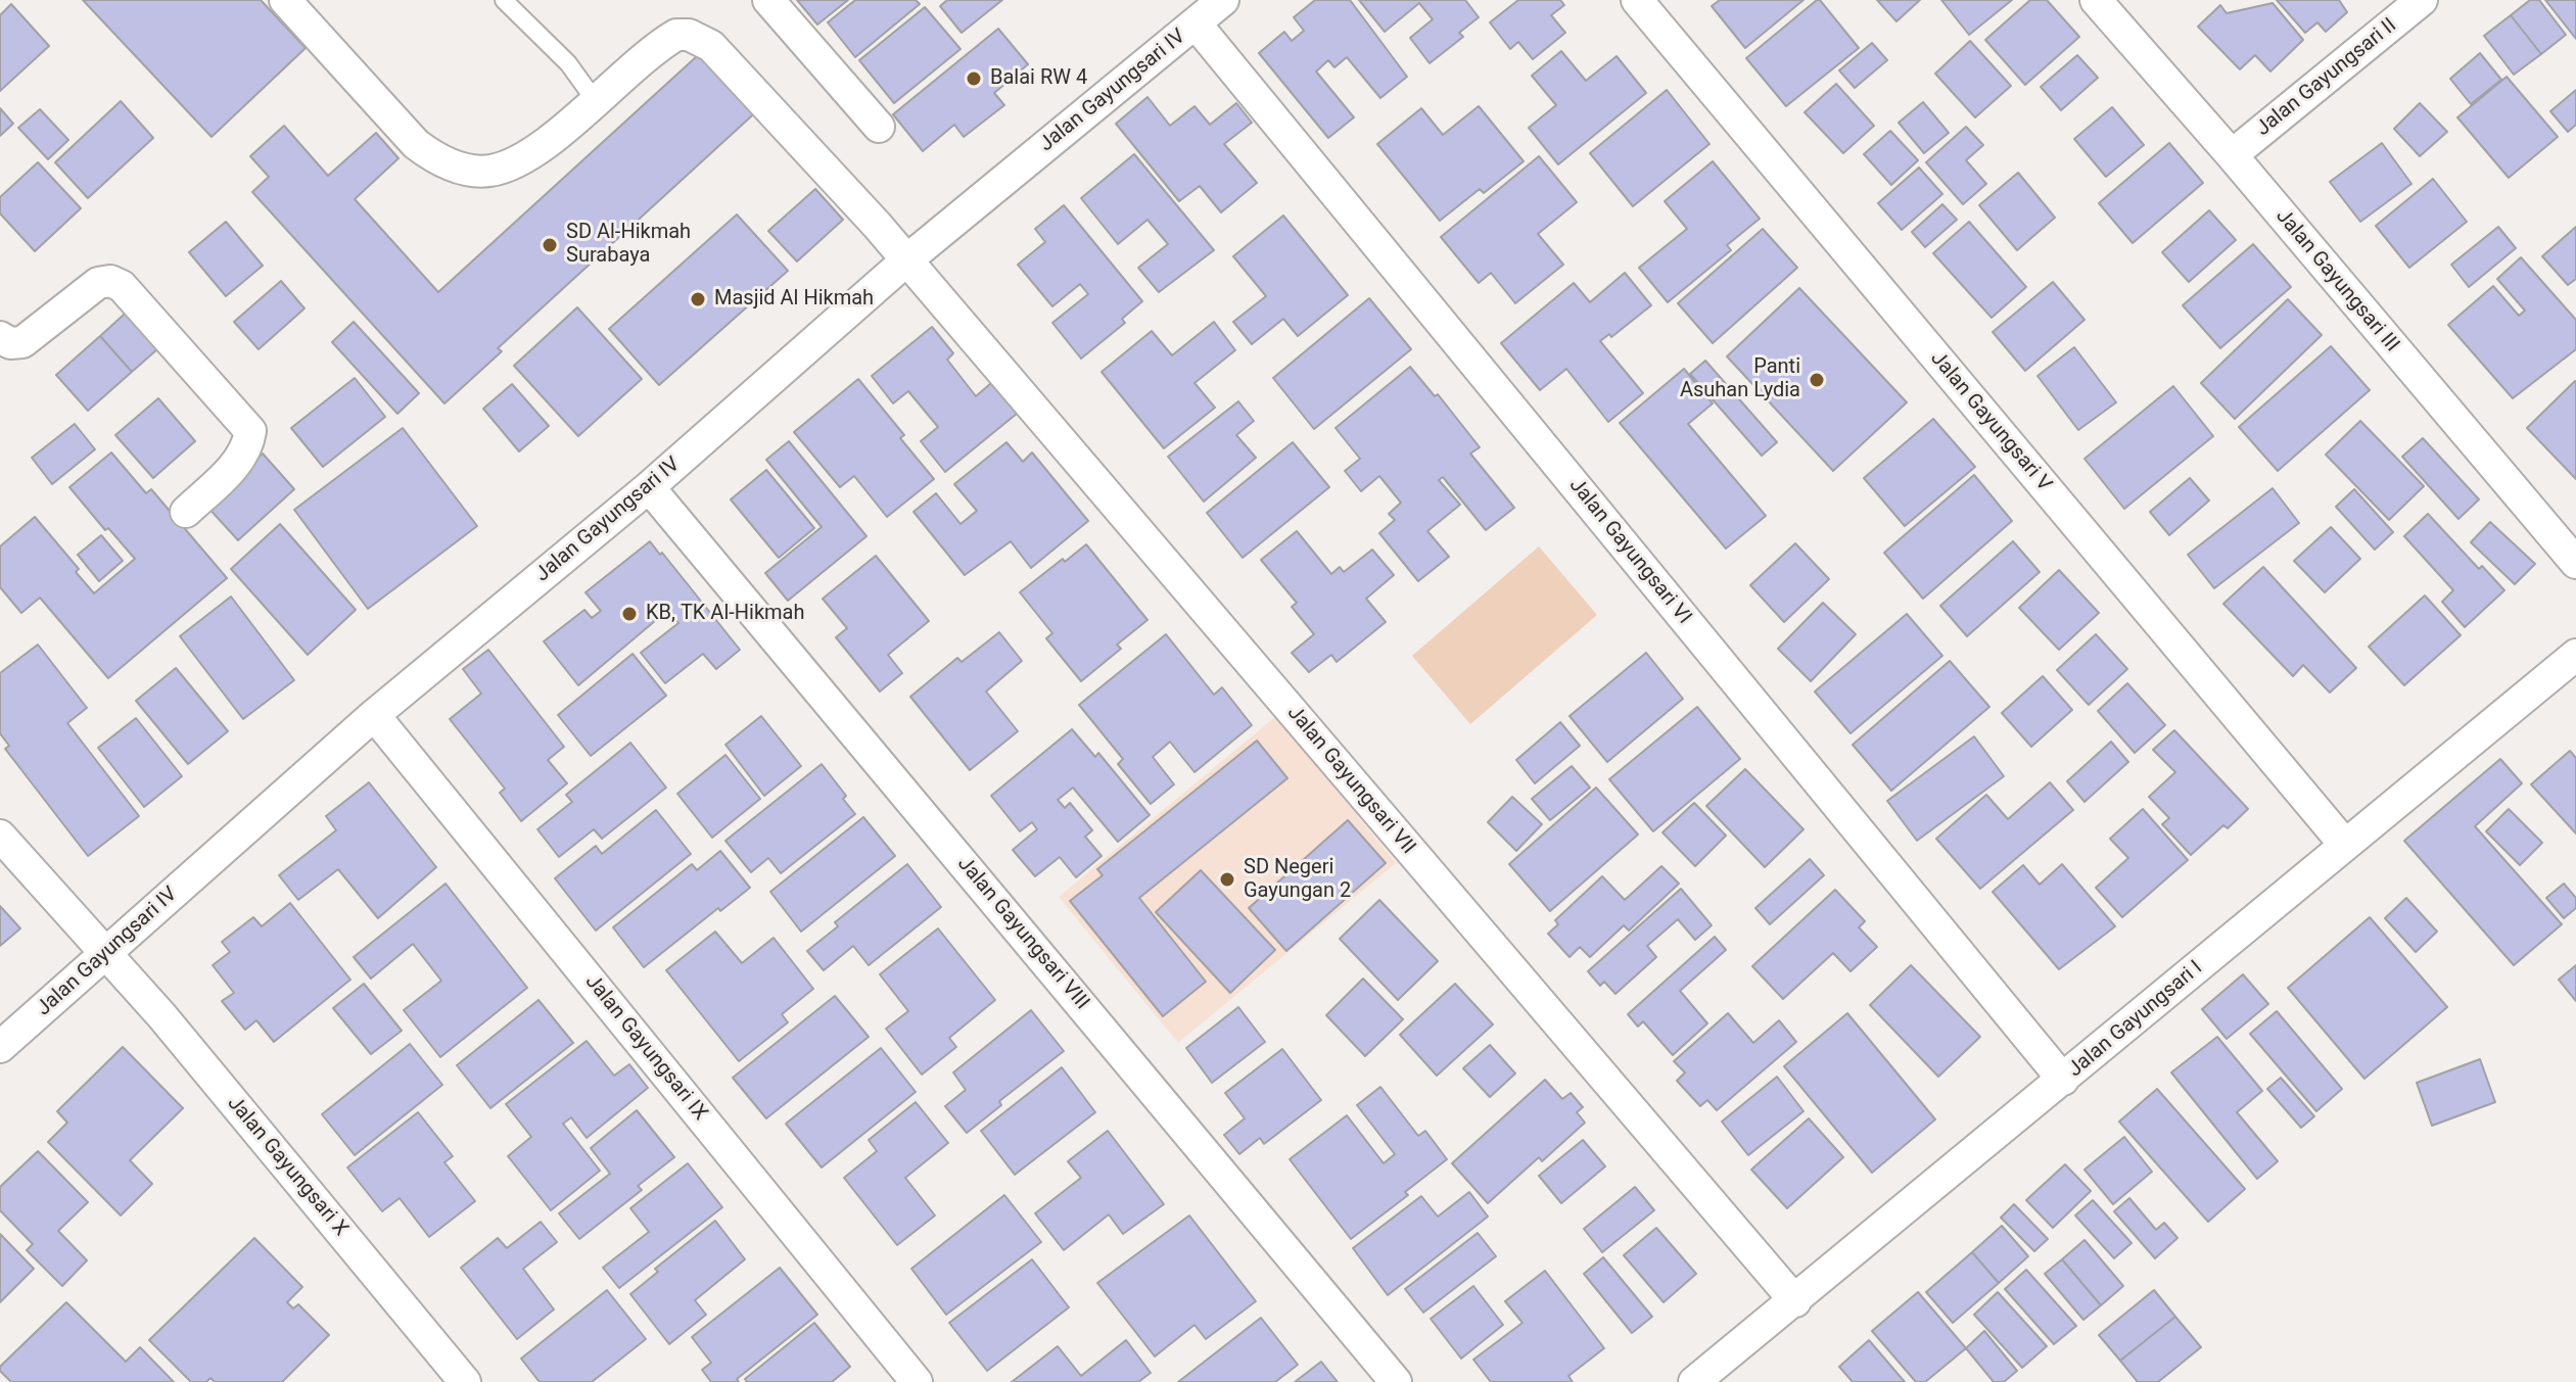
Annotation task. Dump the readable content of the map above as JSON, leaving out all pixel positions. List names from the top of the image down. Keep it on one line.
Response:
{"streets":{"street":["Jalan Gayungsari II","Jalan Gayungsari IV","Jalan Gayungsari III","Jalan Gayungsari V","Jalan Gayungsari VI","Jalan Gayungsari VII","Jalan Gayungsari VIII","Jalan Gayungsari I","Jalan Gayungsari IX","Jalan Gayungsari X"]},"crossings":[["Jalan Gayungsari II","Jalan Gayungsari III"],["Jalan Gayungsari IV","Jalan Gayungsari VI"],["Jalan Gayungsari IV","Jalan Gayungsari VII"],["Jalan Gayungsari IV","Jalan Gayungsari VIII"],["Jalan Gayungsari IV","Jalan Gayungsari IX"],["Jalan Gayungsari IV","Jalan Gayungsari X"],["Jalan Gayungsari V","Jalan Gayungsari I"],["Jalan Gayungsari VI","Jalan Gayungsari I"],["Jalan Gayungsari VII","Jalan Gayungsari I"]],"places":["Balai RW 4","SD Al-Hikmah Surabaya","Masjid Al Hikmah","Panti Asuhan Lydia","KB, TK Al-Hikmah","SD Negeri Gayungan 2"]}
